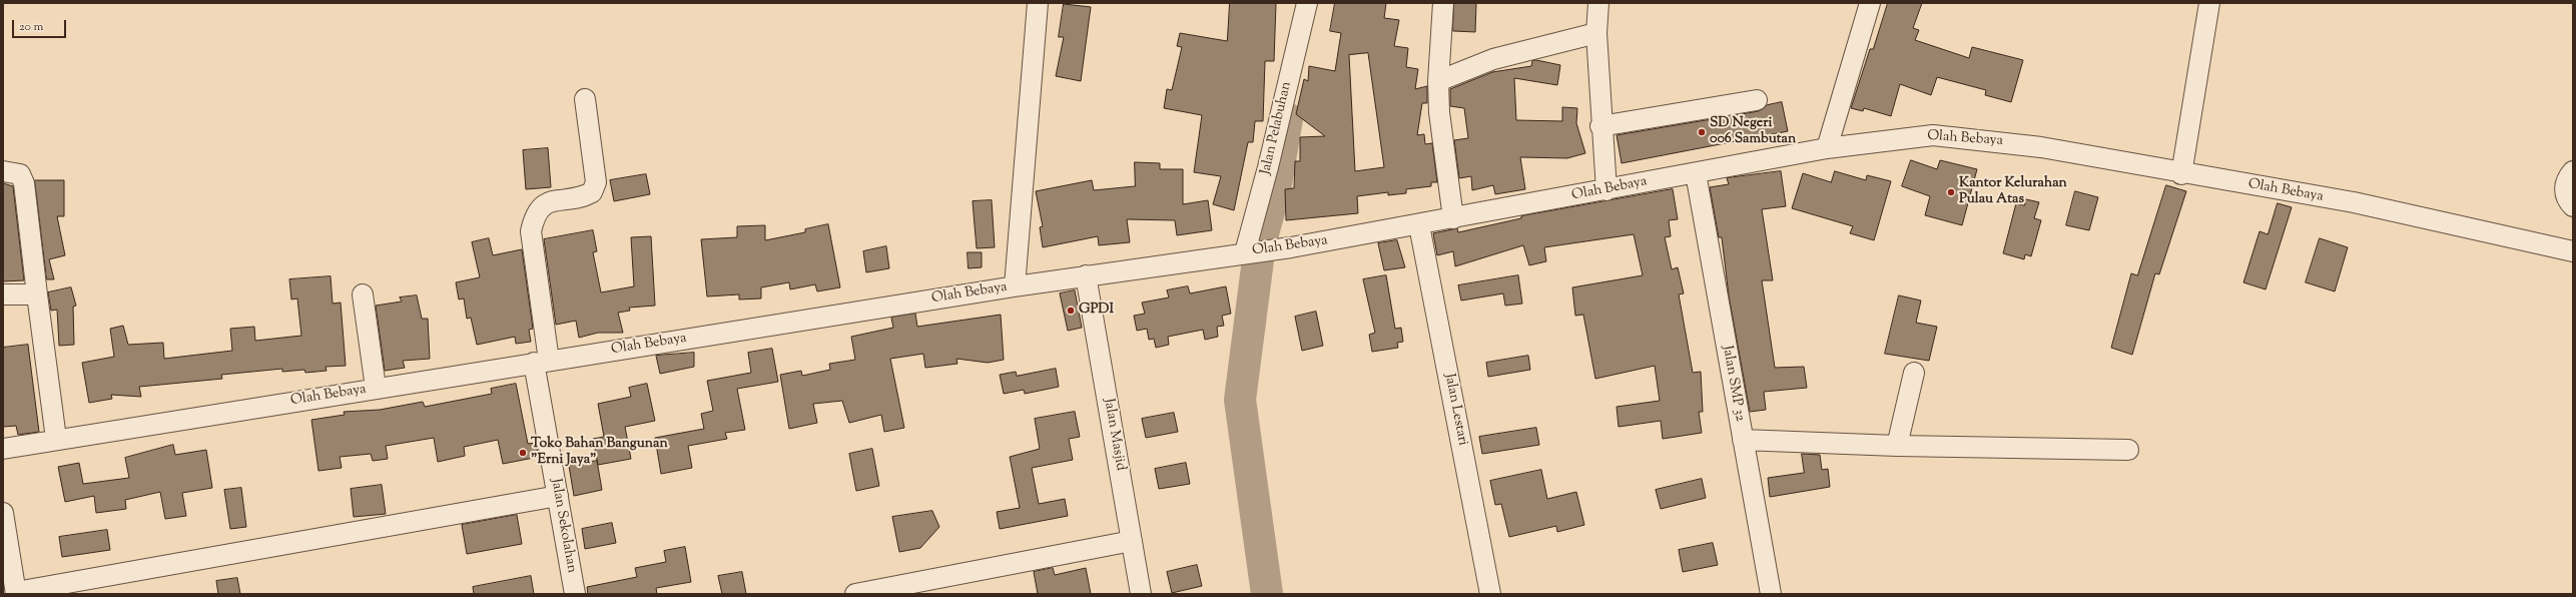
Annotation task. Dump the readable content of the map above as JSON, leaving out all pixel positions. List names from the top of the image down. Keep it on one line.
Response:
{"streets":{"street":["Jalan Pelabuhan","Olah Bebaya","Jalan SMP 32","Jalan Lestari","Jalan Masjid","Jalan Sekolahan"]},"crossings":[["Jalan Pelabuhan","Olah Bebaya"],["Olah Bebaya","Jalan SMP 32"],["Olah Bebaya","Jalan Lestari"],["Olah Bebaya","Jalan Masjid"],["Olah Bebaya","Jalan Sekolahan"]],"places":["SD Negeri 006 Sambutan","Kantor Kelurahan Pulau Atas","GPDI","Toko Bahan Bangunan \"Erni Jaya\""],"scale_bar":"20 m"}
